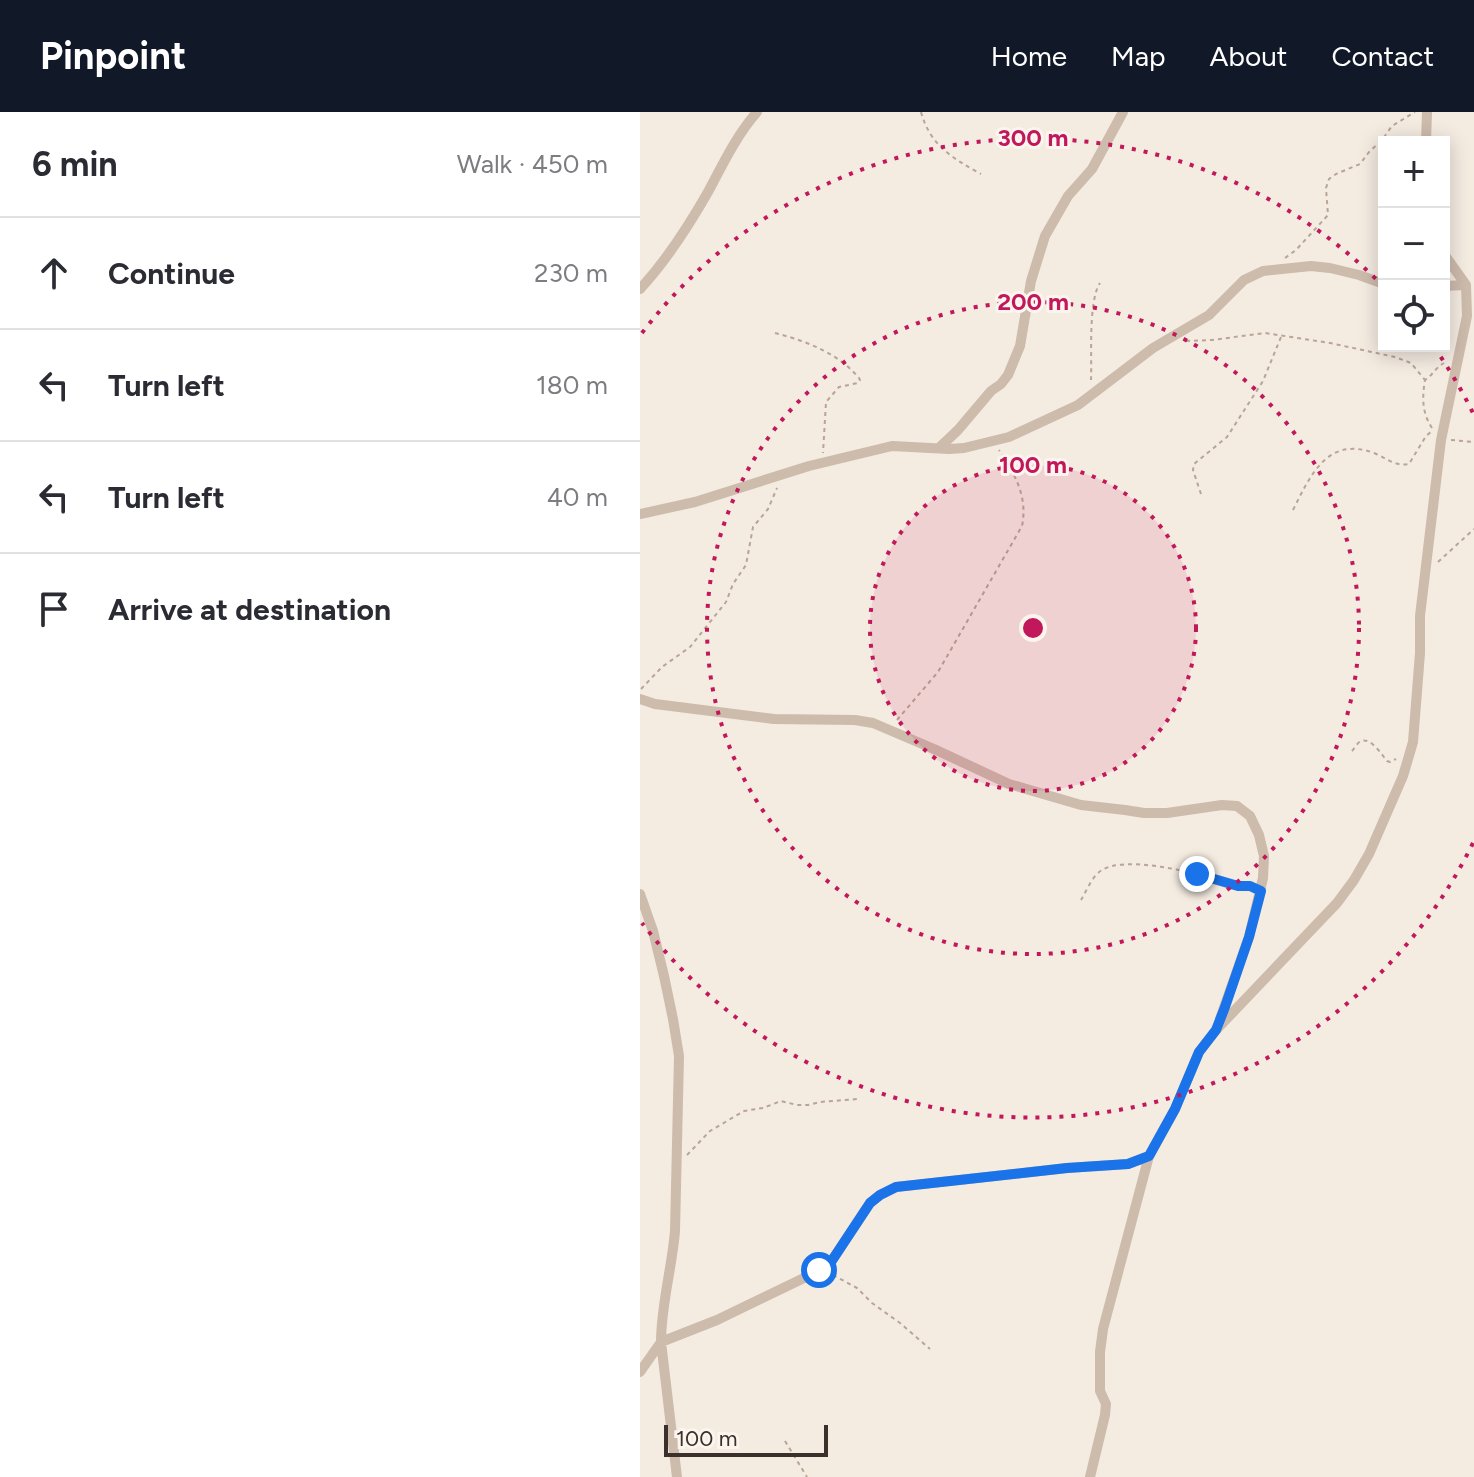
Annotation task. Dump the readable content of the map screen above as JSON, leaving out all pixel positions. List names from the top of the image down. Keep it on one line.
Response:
{"scale_bar":"100 m","page":{"header":"Pinpoint","nav":["Home","Map","About","Contact"],"heading":["6 min","Walk · 450 m"],"map_buttons":["+","−"],"list":[["Continue","230 m"],["Turn left","180 m"],["Turn left","40 m"],"Arrive at destination"],"scale":"100 m"},"rings":["300 m","200 m","100 m"]}
